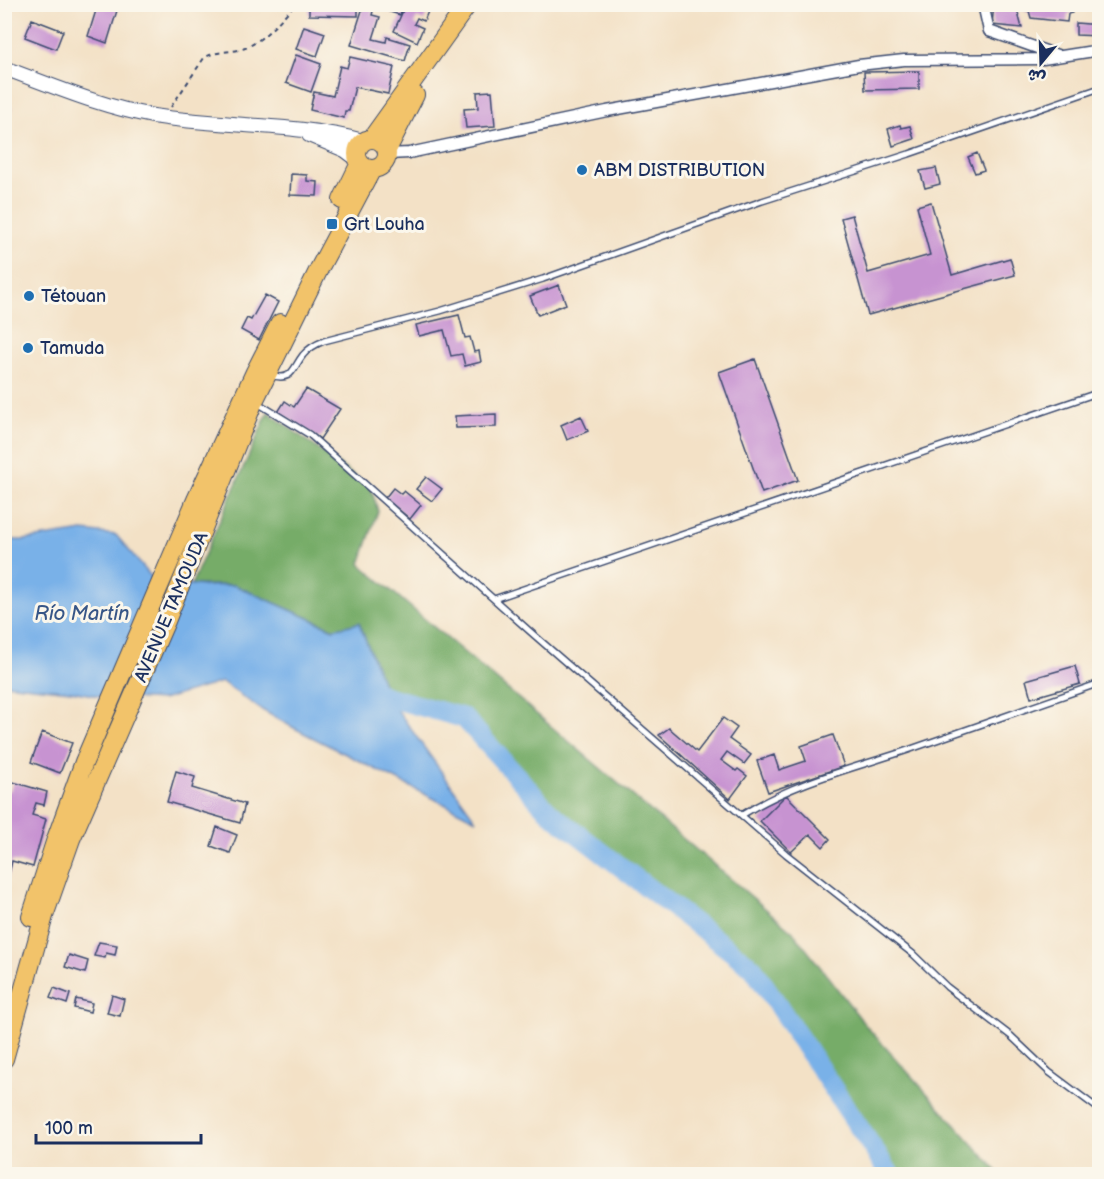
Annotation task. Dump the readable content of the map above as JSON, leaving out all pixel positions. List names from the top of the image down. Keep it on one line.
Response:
{"streets":{"highway":["AVENUE TAMOUDA"]},"water":["Río Martín"],"places":{"other":["ABM DISTRIBUTION","Tétouan","Tamuda"],"transit":["Grt Louha"]},"scale_bar":"100 m","north":"bottom"}
